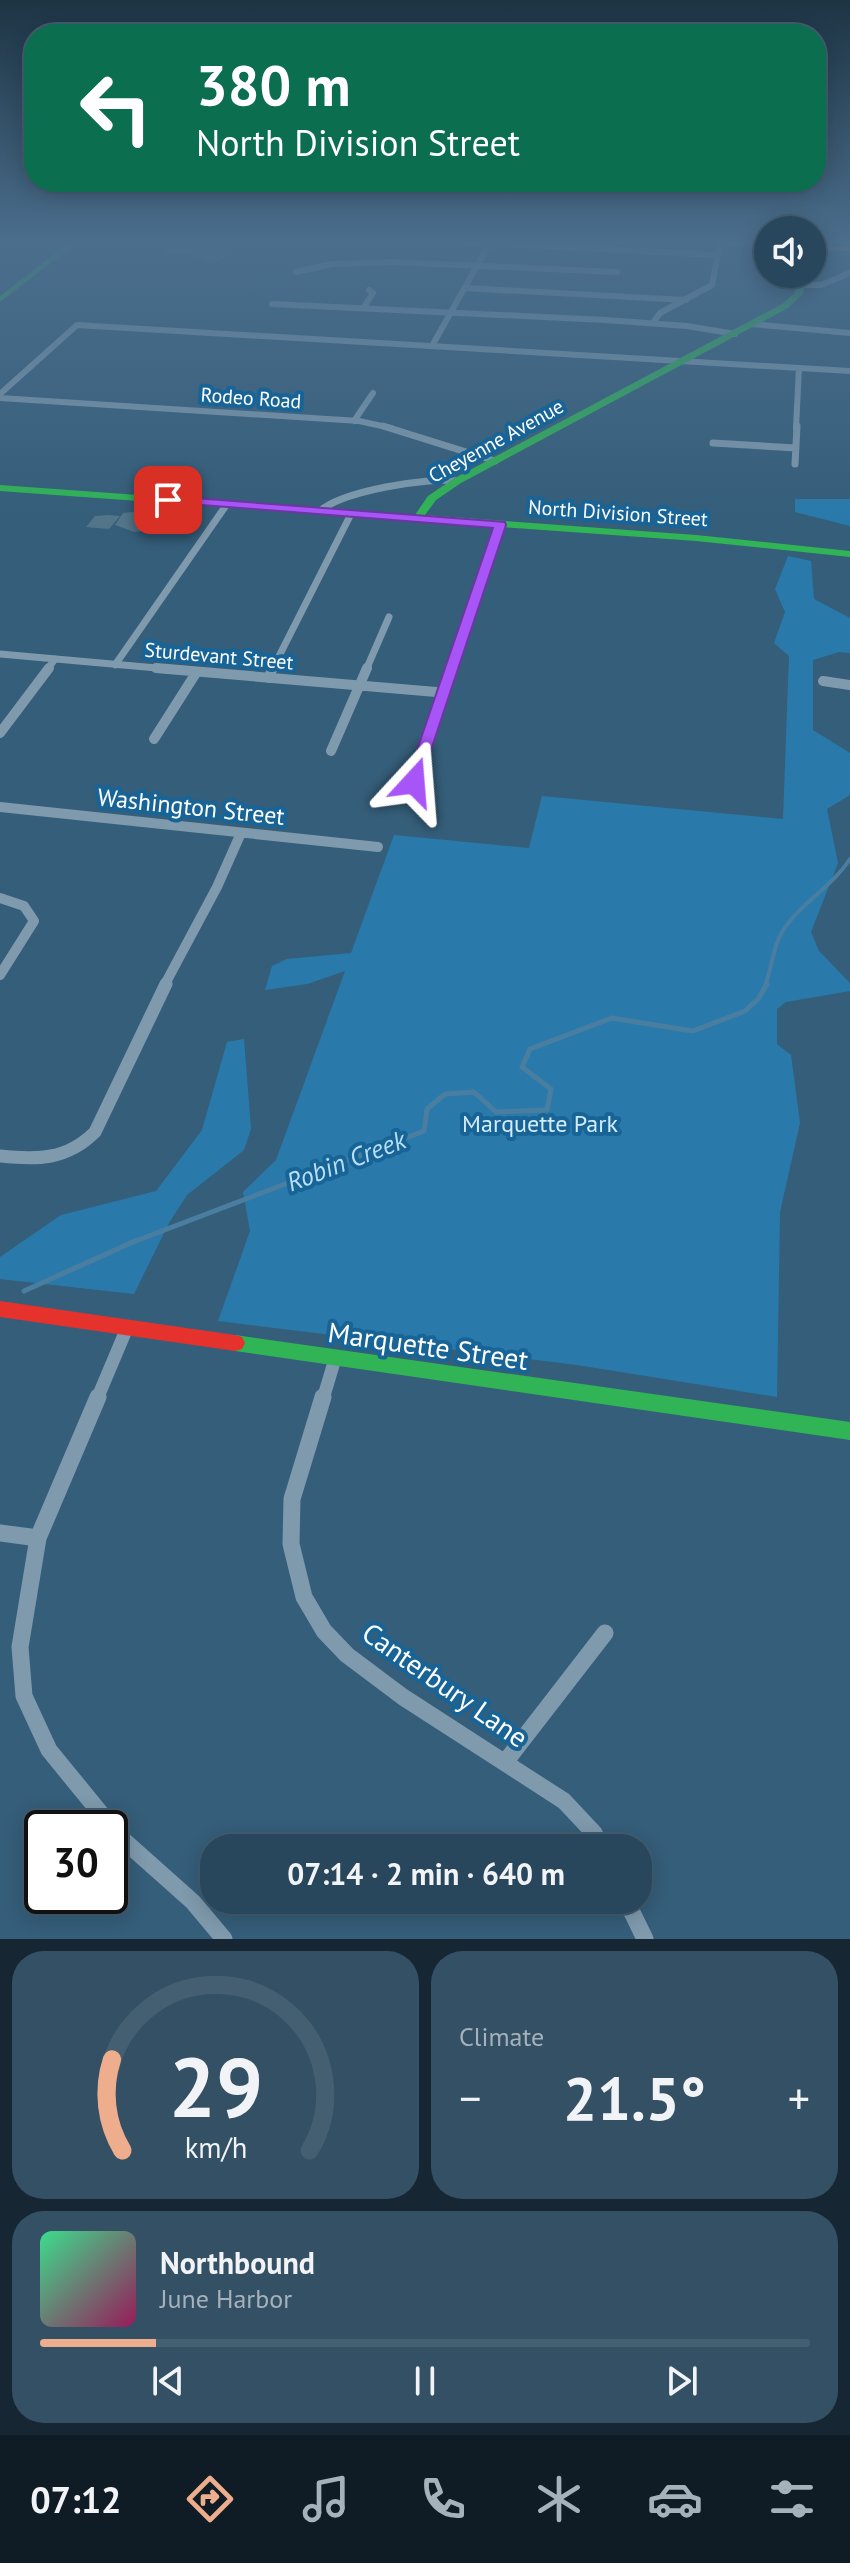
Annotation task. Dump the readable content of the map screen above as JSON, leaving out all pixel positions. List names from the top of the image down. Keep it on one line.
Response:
{"streets":{"street":["Rodeo Road","Cheyenne Avenue","North Division Street","Sturdevant Street","Washington Street","Marquette Street","Canterbury Lane"]},"crossings":[["Rodeo Road","Cheyenne Avenue"],["Cheyenne Avenue","North Division Street"],["Marquette Street","Canterbury Lane"]],"water":["Robin Creek"],"parks":["Marquette Park"],"page":{"turn":["380 m","North Division Street"],"limit":"30","trip":"07:14 · 2 min · 640 m","tile":"Climate","heat":["−","21.5°","+"],"song":["Northbound","June Harbor"],"tabs":"07:12","gauge":["29","km/h"]}}
